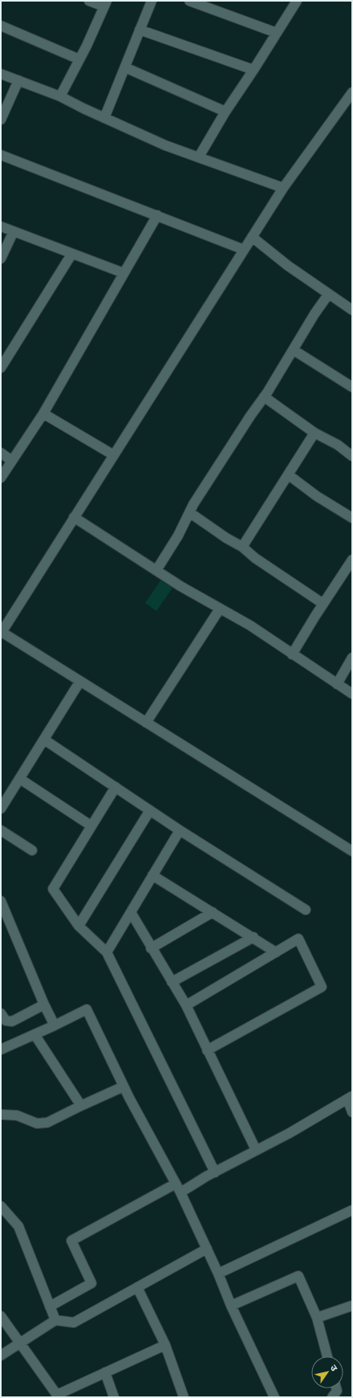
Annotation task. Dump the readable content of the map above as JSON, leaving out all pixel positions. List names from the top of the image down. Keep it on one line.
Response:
{"north":"top right"}
